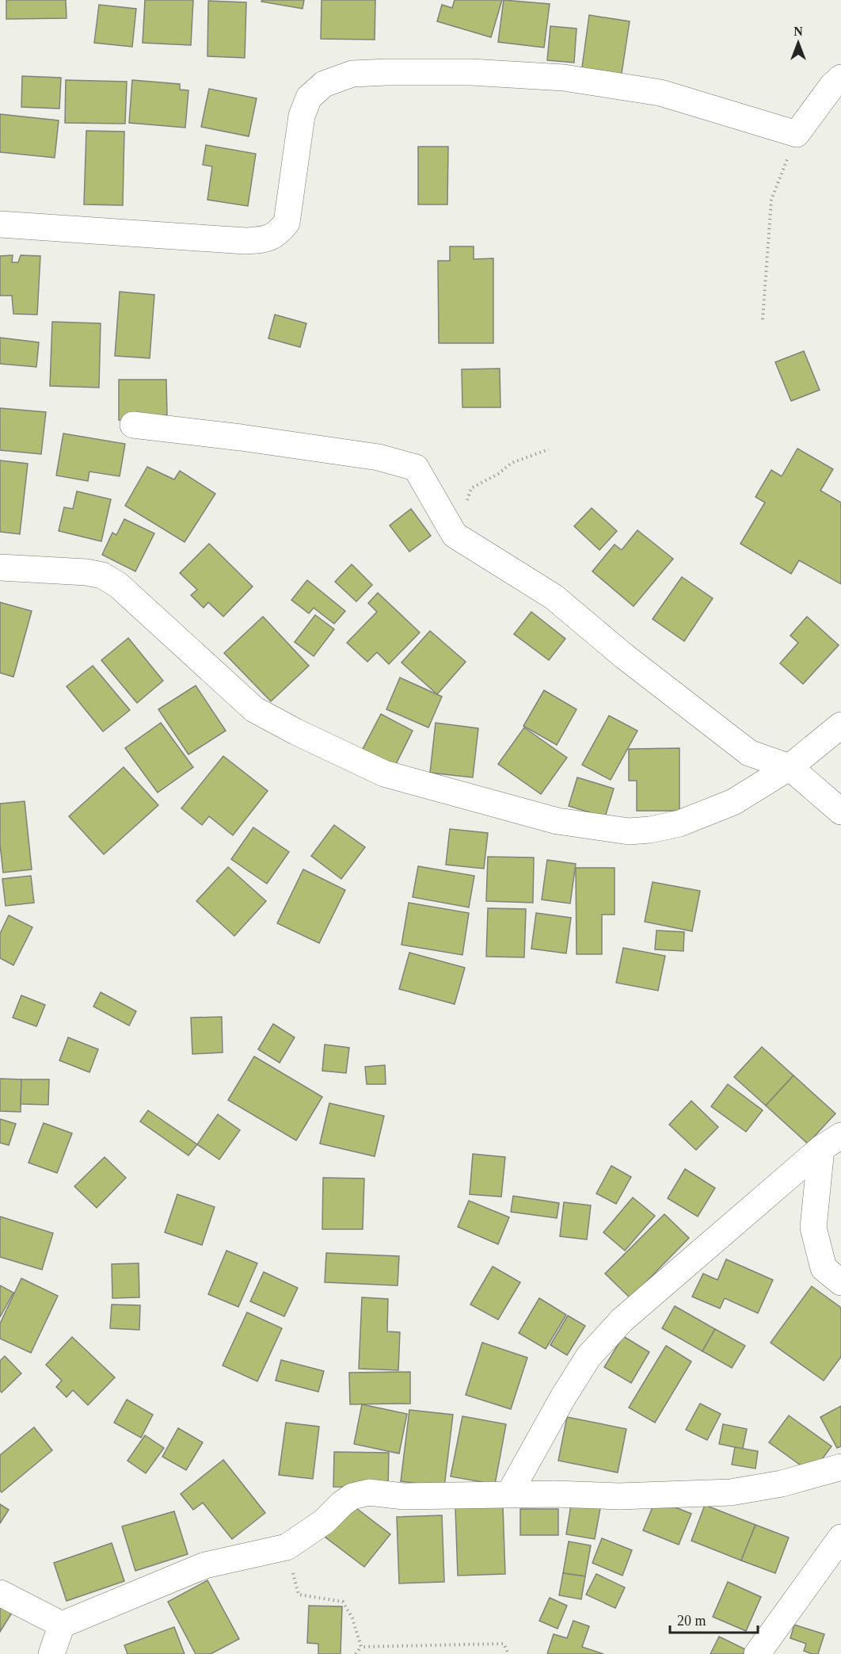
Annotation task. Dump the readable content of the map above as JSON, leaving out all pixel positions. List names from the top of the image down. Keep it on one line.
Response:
{"scale_bar":"20 m","north":"top"}
